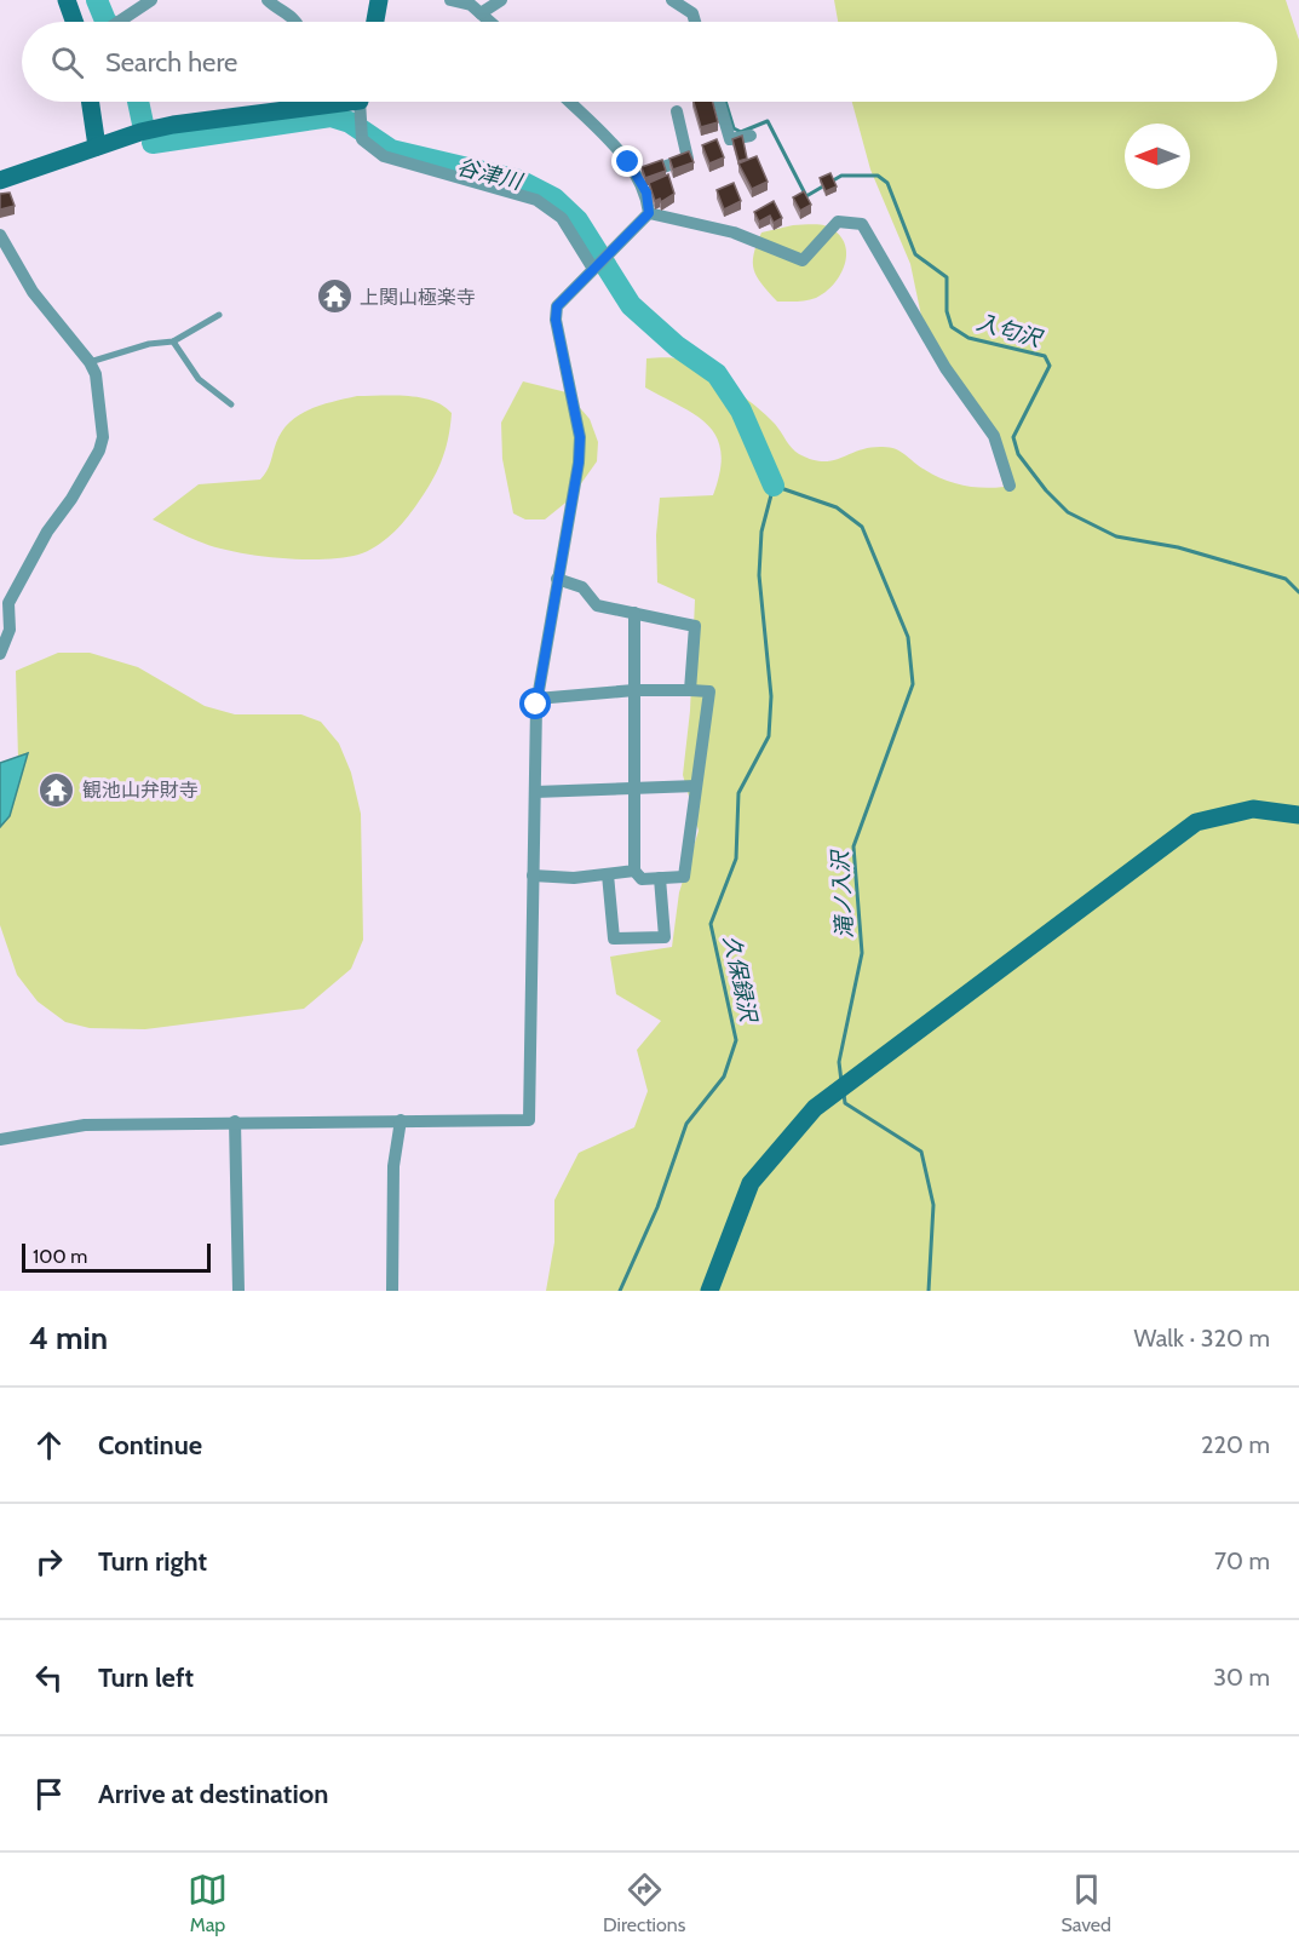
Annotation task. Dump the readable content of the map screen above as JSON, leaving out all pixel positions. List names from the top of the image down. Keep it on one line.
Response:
{"water":["谷津川","入匂沢","滝ノ入沢","久保録沢"],"places":{"temple":["上関山極楽寺","観池山弁財寺"]},"scale_bar":"100 m","north":"left","page":{"search":"Search here","scale":"100 m","heading":["4 min","Walk · 320 m"],"list":[["Continue","220 m"],["Turn right","70 m"],["Turn left","30 m"],"Arrive at destination"],"nav":["Map","Directions","Saved"]}}
